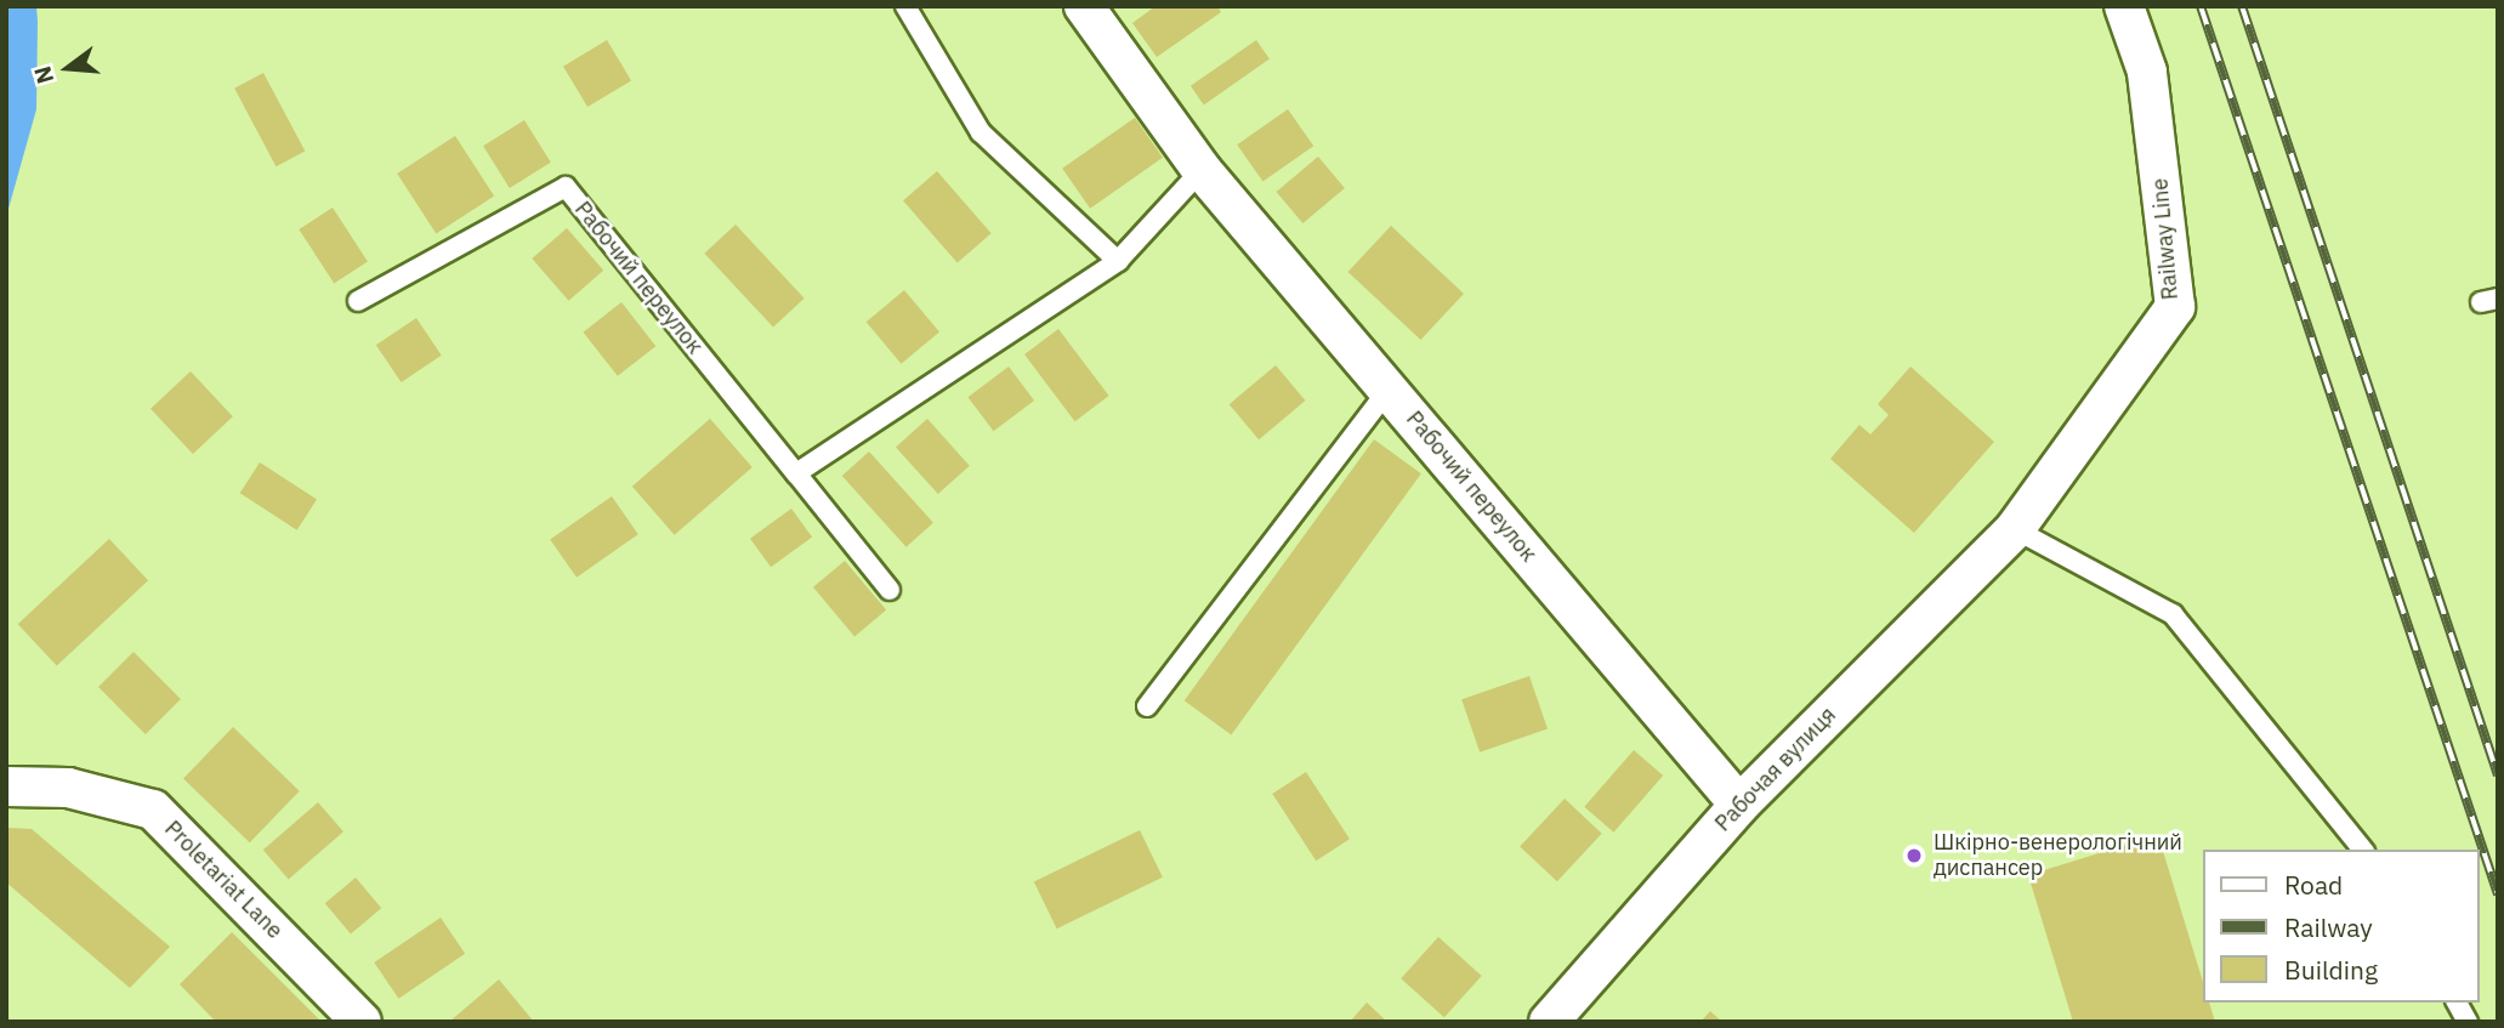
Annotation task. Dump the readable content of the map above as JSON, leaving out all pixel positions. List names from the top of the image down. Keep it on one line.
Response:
{"streets":{"street":["Railway Line","Рабочий переулок","Рабочая вулиця","Proletariat Lane"]},"crossings":[["Railway Line","Рабочая вулиця"],["Рабочий переулок","Рабочая вулиця"]],"places":["Шкірно-венерологічний диспансер"],"legend":["Road","Railway","Building"],"north":"left"}
